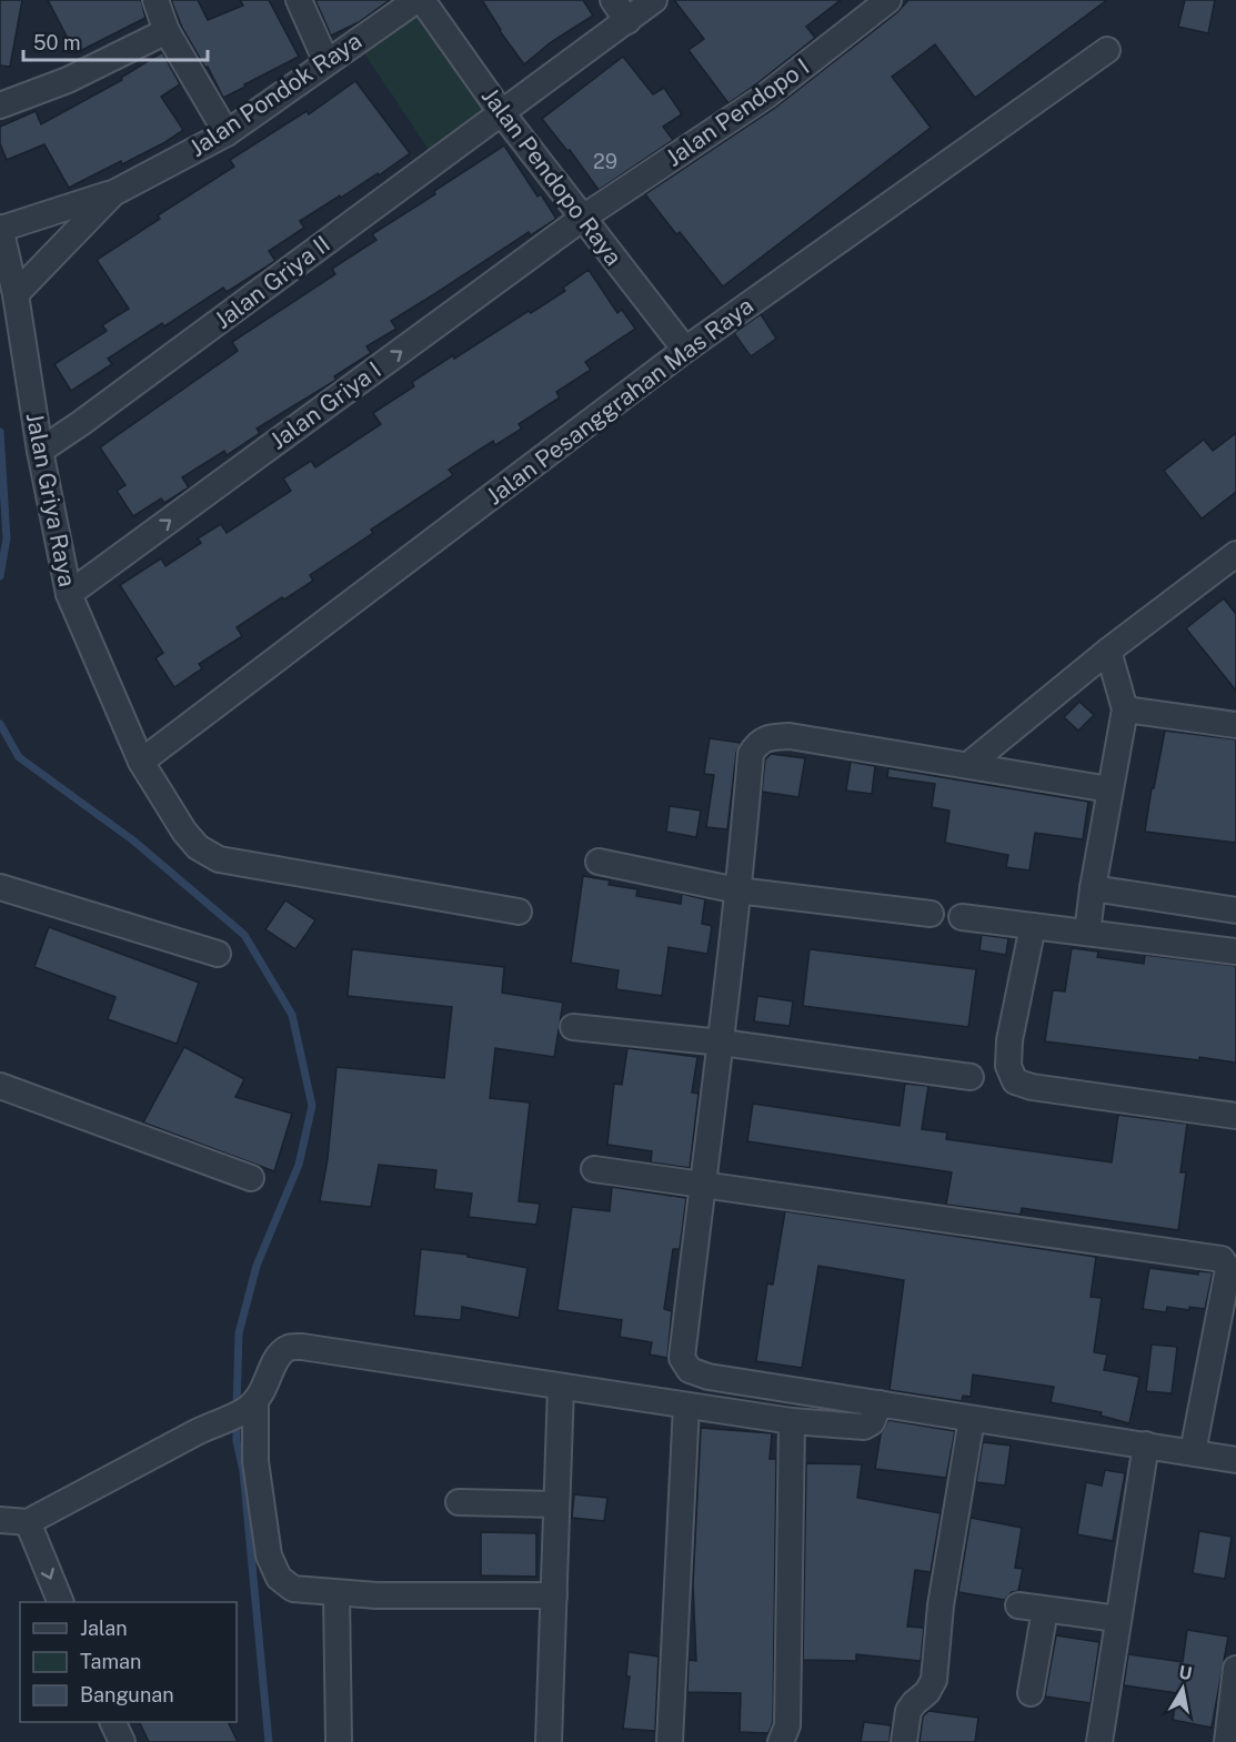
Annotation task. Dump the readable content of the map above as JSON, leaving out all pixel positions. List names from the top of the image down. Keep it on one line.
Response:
{"streets":{"street":["Jalan Pondok Raya","Jalan Pendopo I","Jalan Pendopo Raya","Jalan Griya II","Jalan Pesanggrahan Mas Raya","Jalan Griya I","Jalan Griya Raya"]},"crossings":[["Jalan Pondok Raya","Jalan Griya Raya"],["Jalan Pendopo I","Jalan Pendopo Raya"],["Jalan Pendopo I","Jalan Griya I"],["Jalan Pendopo Raya","Jalan Griya II"],["Jalan Pendopo Raya","Jalan Pesanggrahan Mas Raya"],["Jalan Pendopo Raya","Jalan Griya I"],["Jalan Griya II","Jalan Griya Raya"],["Jalan Pesanggrahan Mas Raya","Jalan Griya Raya"],["Jalan Griya I","Jalan Griya Raya"]],"one_way":["Jalan Griya I"],"house_numbers":["29"],"legend":["Jalan","Taman","Bangunan"],"scale_bar":"50 m","north":"top"}
